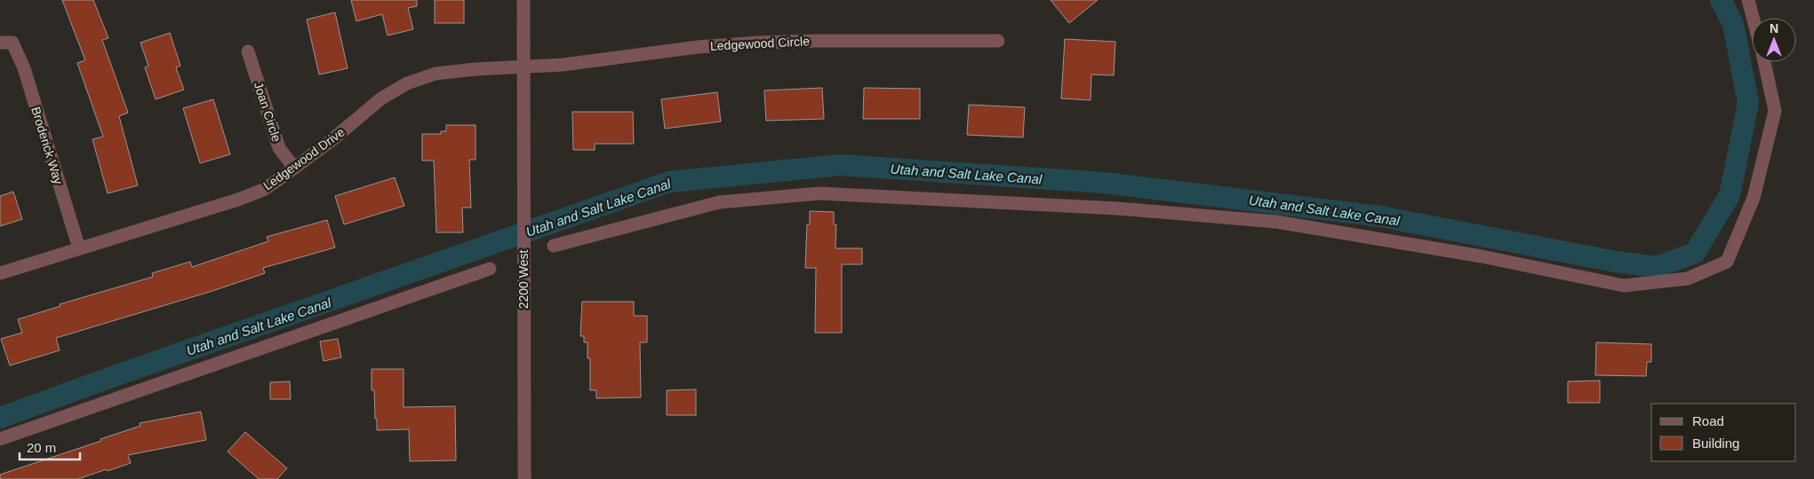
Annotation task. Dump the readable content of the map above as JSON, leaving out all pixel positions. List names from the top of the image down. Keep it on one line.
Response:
{"streets":{"street":["Ledgewood Circle","Joan Circle","Broderick Way","Ledgewood Drive","2200 West"]},"crossings":[["Ledgewood Circle","Ledgewood Drive"],["Ledgewood Circle","2200 West"],["Joan Circle","Ledgewood Drive"],["Broderick Way","Ledgewood Drive"],["Ledgewood Drive","2200 West"]],"water":["Utah and Salt Lake Canal"],"legend":["Road","Building"],"scale_bar":"20 m","north":"top"}
